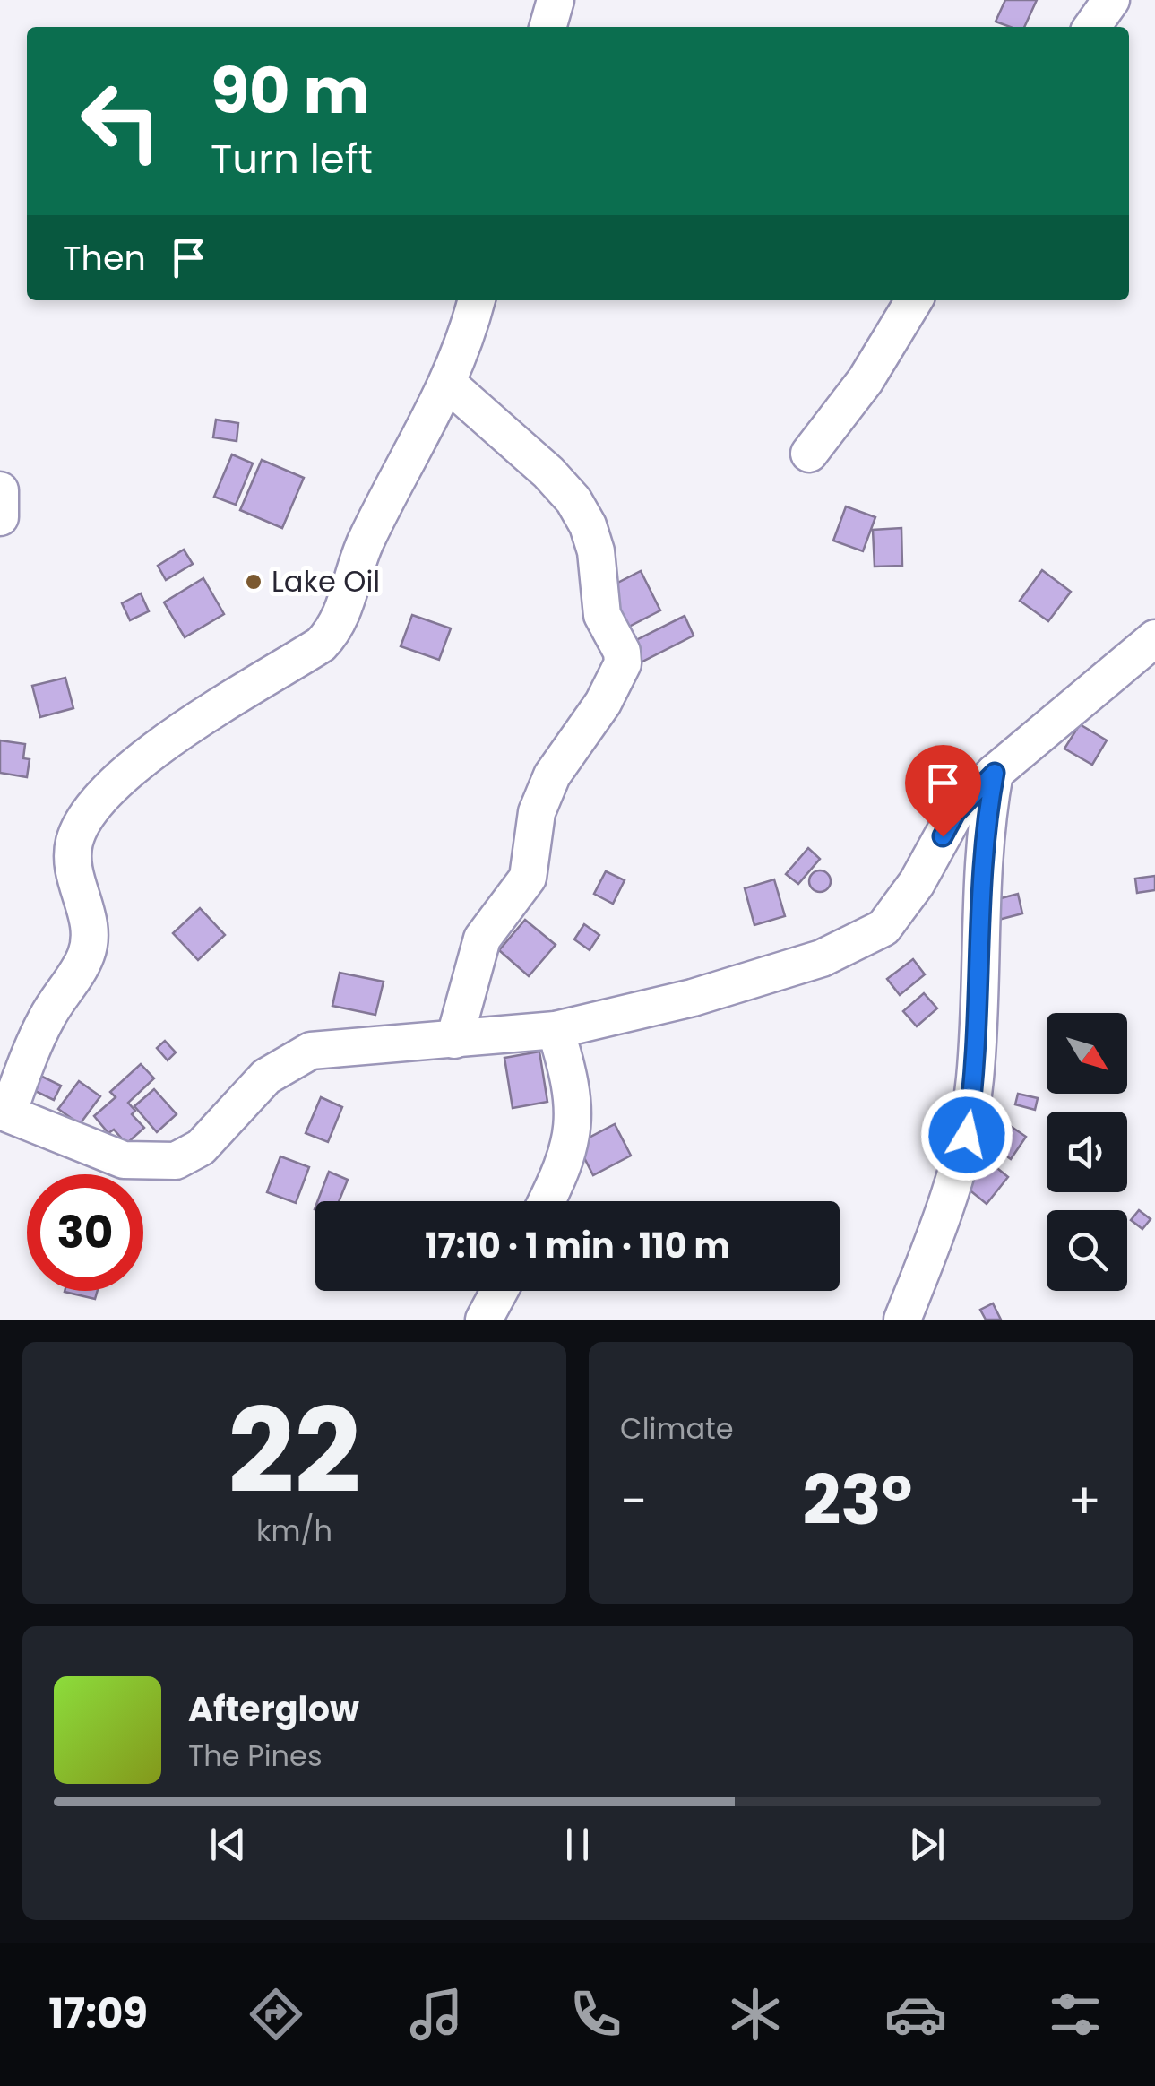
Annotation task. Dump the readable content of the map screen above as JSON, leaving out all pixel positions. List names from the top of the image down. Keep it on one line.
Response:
{"places":["Lake Oil"],"north":"bottom right","page":{"turn":["90 m","Turn left"],"then":"Then","limit":"30","trip":"17:10 · 1 min · 110 m","tile":[["22","km/h"],"Climate"],"heat":["−","23°","+"],"song":["Afterglow","The Pines"],"tabs":"17:09"}}
